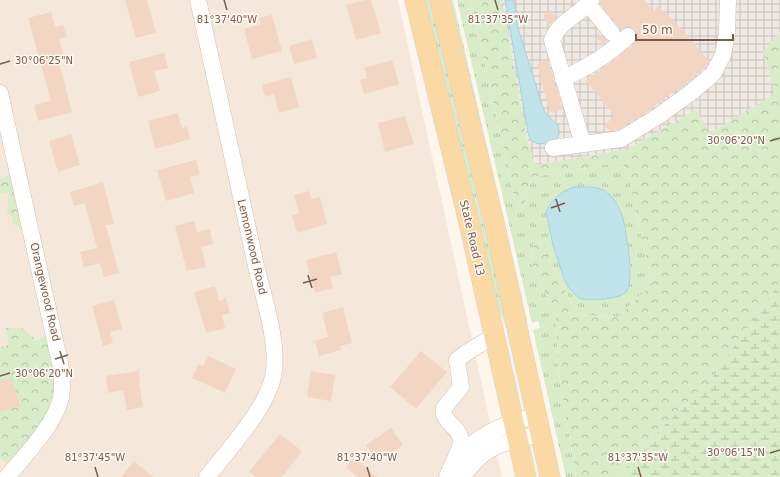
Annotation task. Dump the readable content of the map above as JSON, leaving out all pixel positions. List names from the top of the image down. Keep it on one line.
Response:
{"streets":{"main road":["State Road 13"],"street":["Lemonwood Road","Orangewood Road"]},"scale_bar":"50 m","coordinates":["81°37'40\"W","81°37'35\"W","30°06'25\"N","30°06'20\"N","30°06'15\"N","81°37'45\"W"]}
